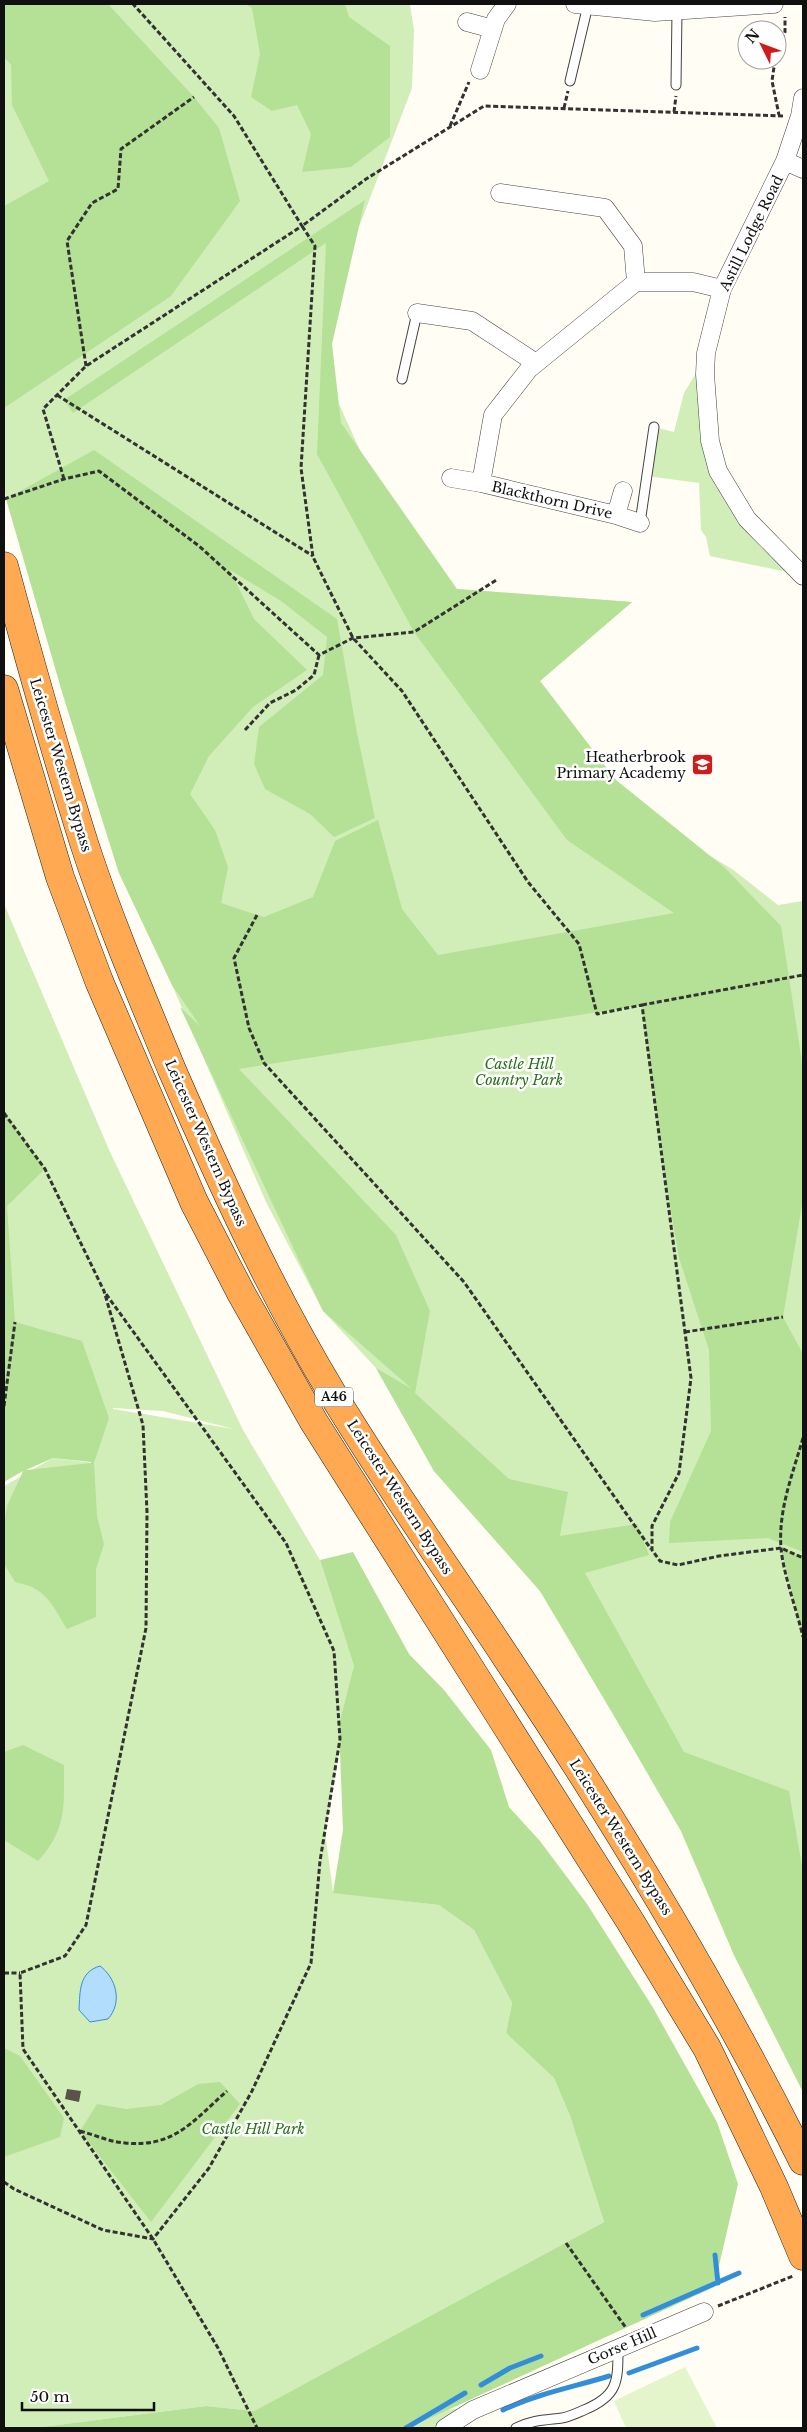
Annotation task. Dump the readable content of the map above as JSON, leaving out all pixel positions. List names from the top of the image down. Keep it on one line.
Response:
{"streets":{"highway":["Leicester Western Bypass","A46"],"street":["Astill Lodge Road","Blackthorn Drive","Gorse Hill"]},"parks":["Castle Hill Country Park","Castle Hill Park"],"places":{"school or university":["Heatherbrook Primary Academy"]},"scale_bar":"50 m","north":"top left"}
